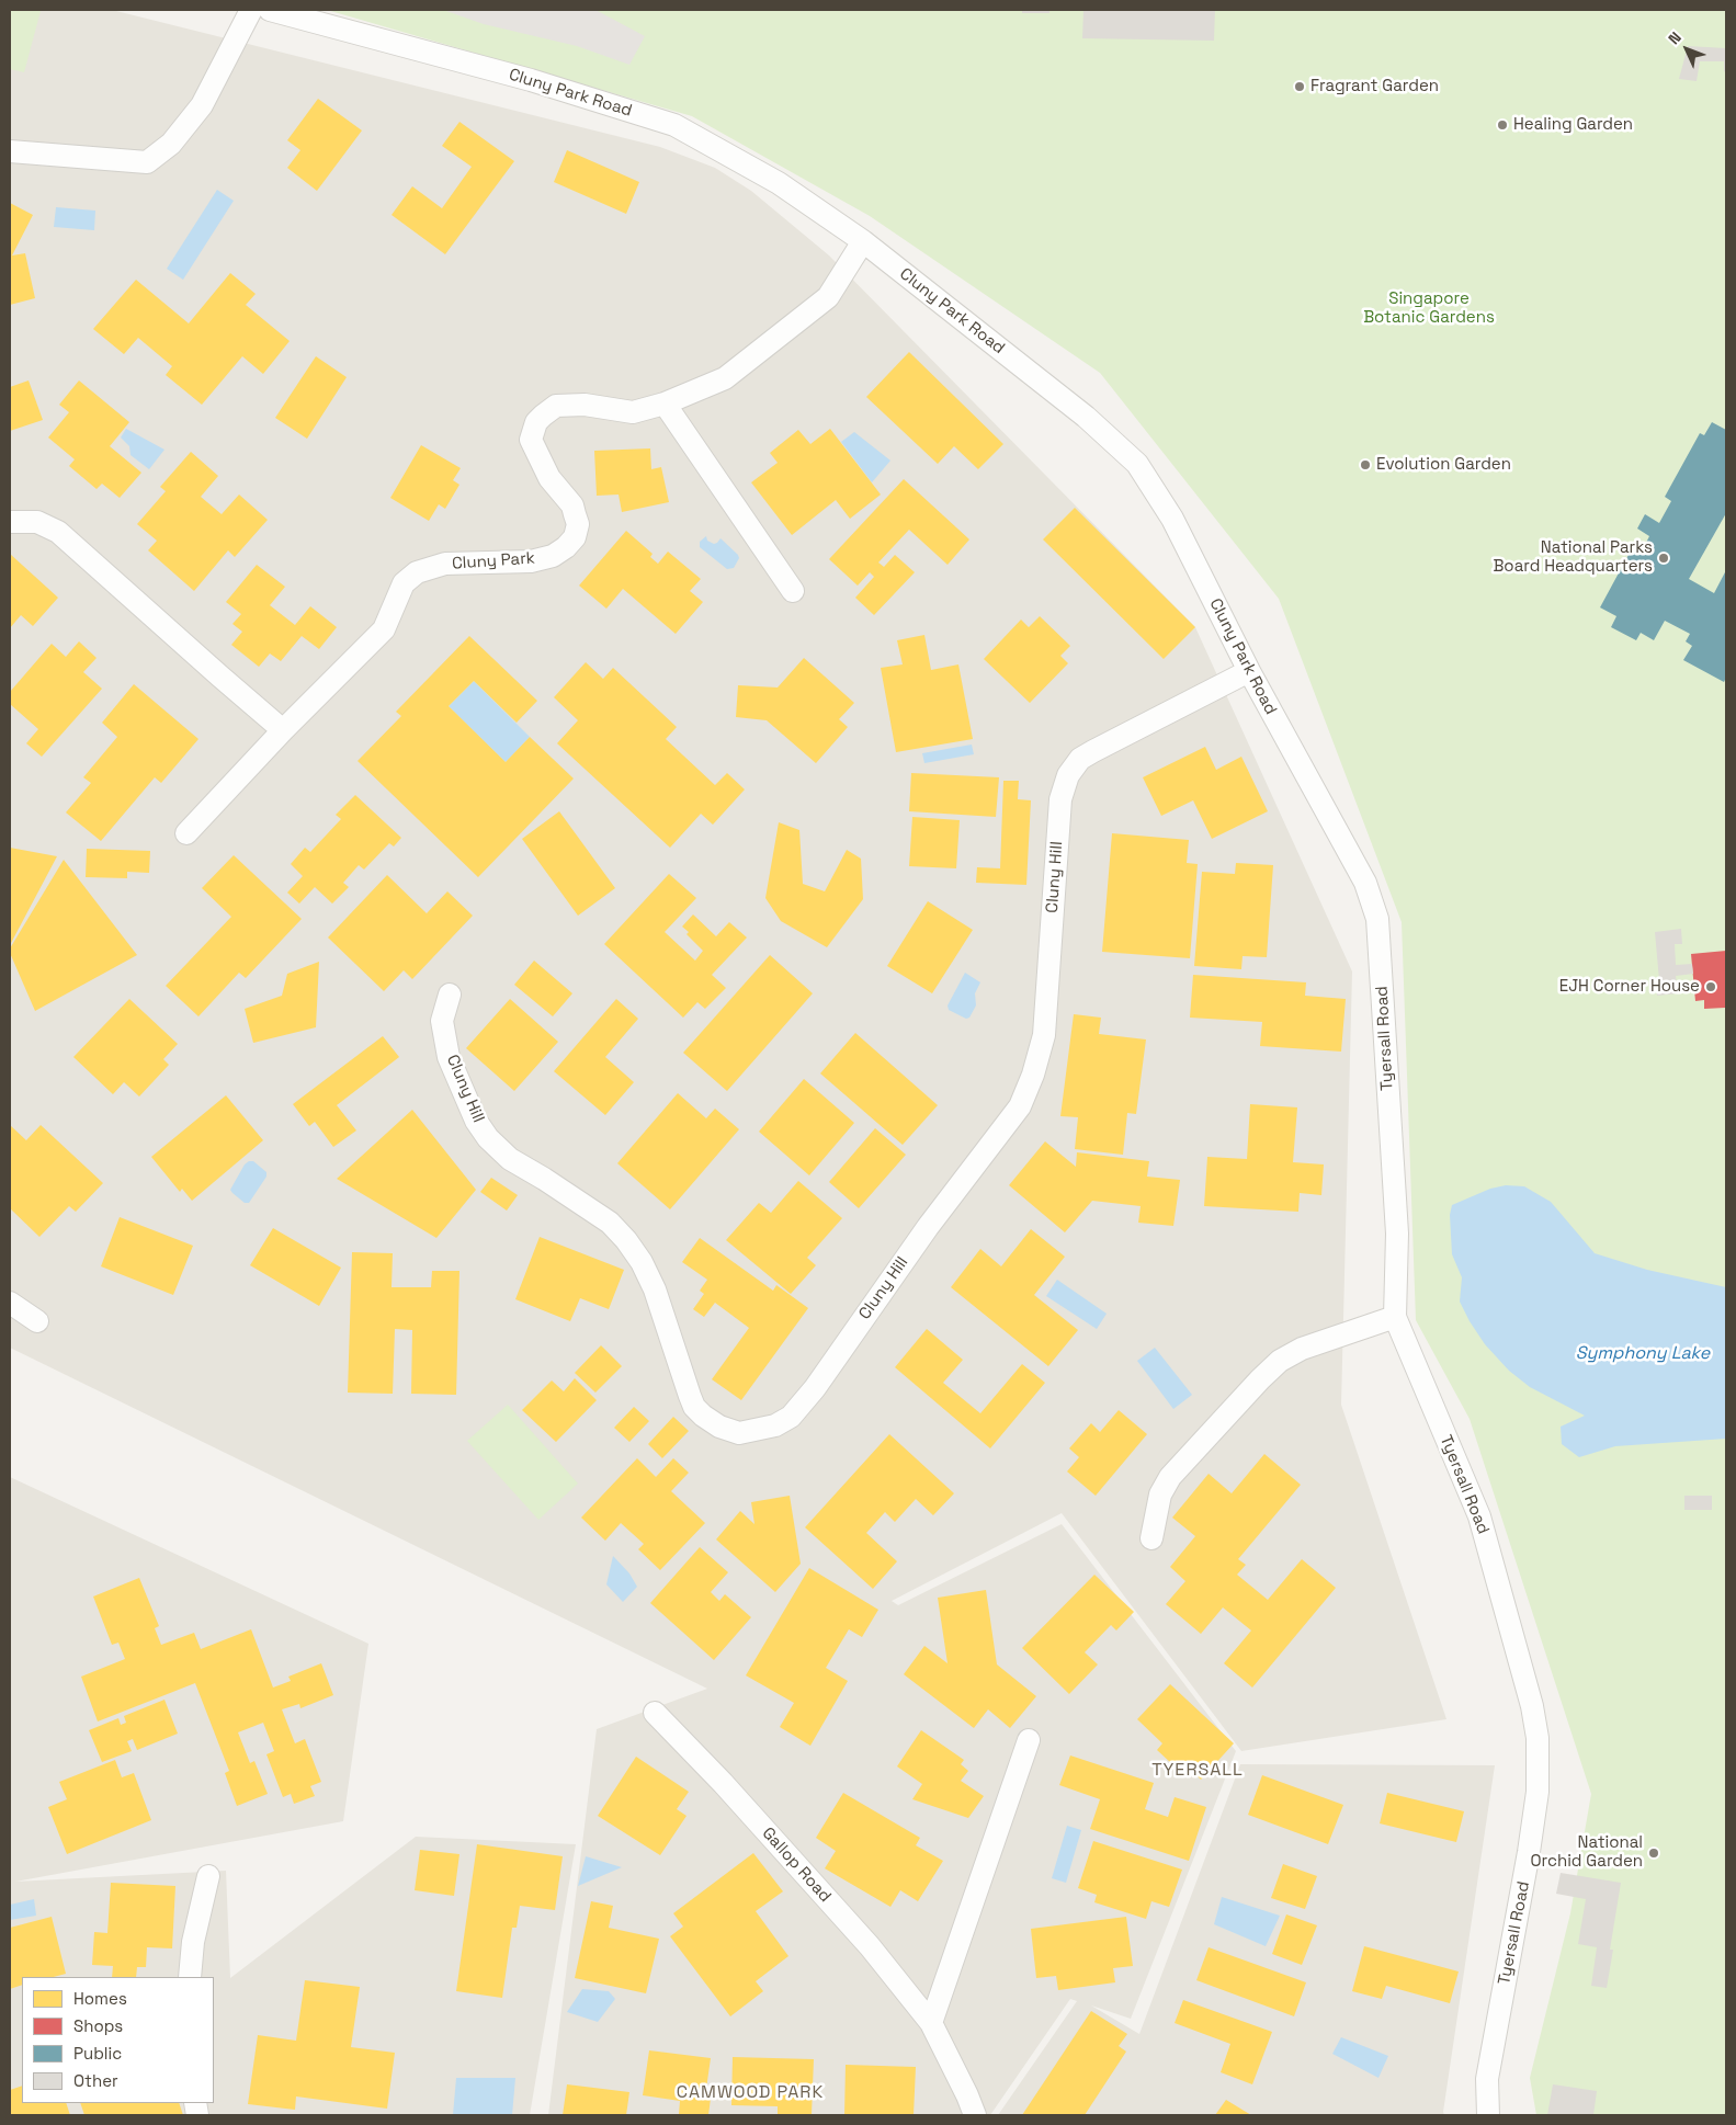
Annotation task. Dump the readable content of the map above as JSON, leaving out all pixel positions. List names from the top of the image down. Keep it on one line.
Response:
{"streets":{"street":["Cluny Park Road","Cluny Park","Cluny Hill","Tyersall Road","Gallop Road"]},"crossings":[["Cluny Park Road","Cluny Park"],["Cluny Park Road","Cluny Hill"],["Cluny Park Road","Tyersall Road"]],"districts":["TYERSALL","CAMWOOD PARK"],"water":["Symphony Lake"],"parks":["Singapore Botanic Gardens"],"places":["Fragrant Garden","Healing Garden","Evolution Garden","National Parks Board Headquarters","EJH Corner House","National Orchid Garden"],"legend":["Homes","Shops","Public","Other"],"north":"top left"}
